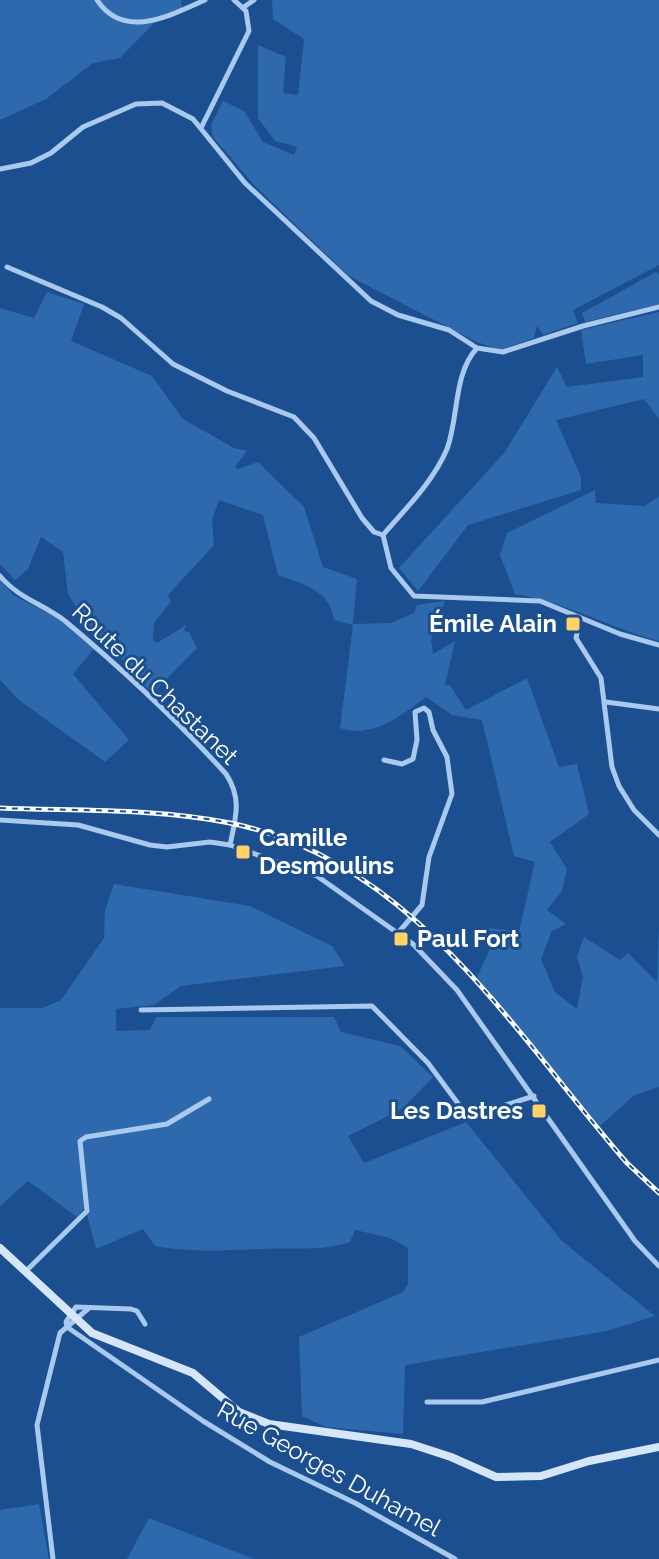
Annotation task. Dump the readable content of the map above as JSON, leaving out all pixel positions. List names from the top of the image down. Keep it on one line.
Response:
{"streets":{"street":["Route du Chastanet","Rue Georges Duhamel"]},"places":{"transit":["Émile Alain","Camille Desmoulins","Paul Fort","Les Dastres"]}}
